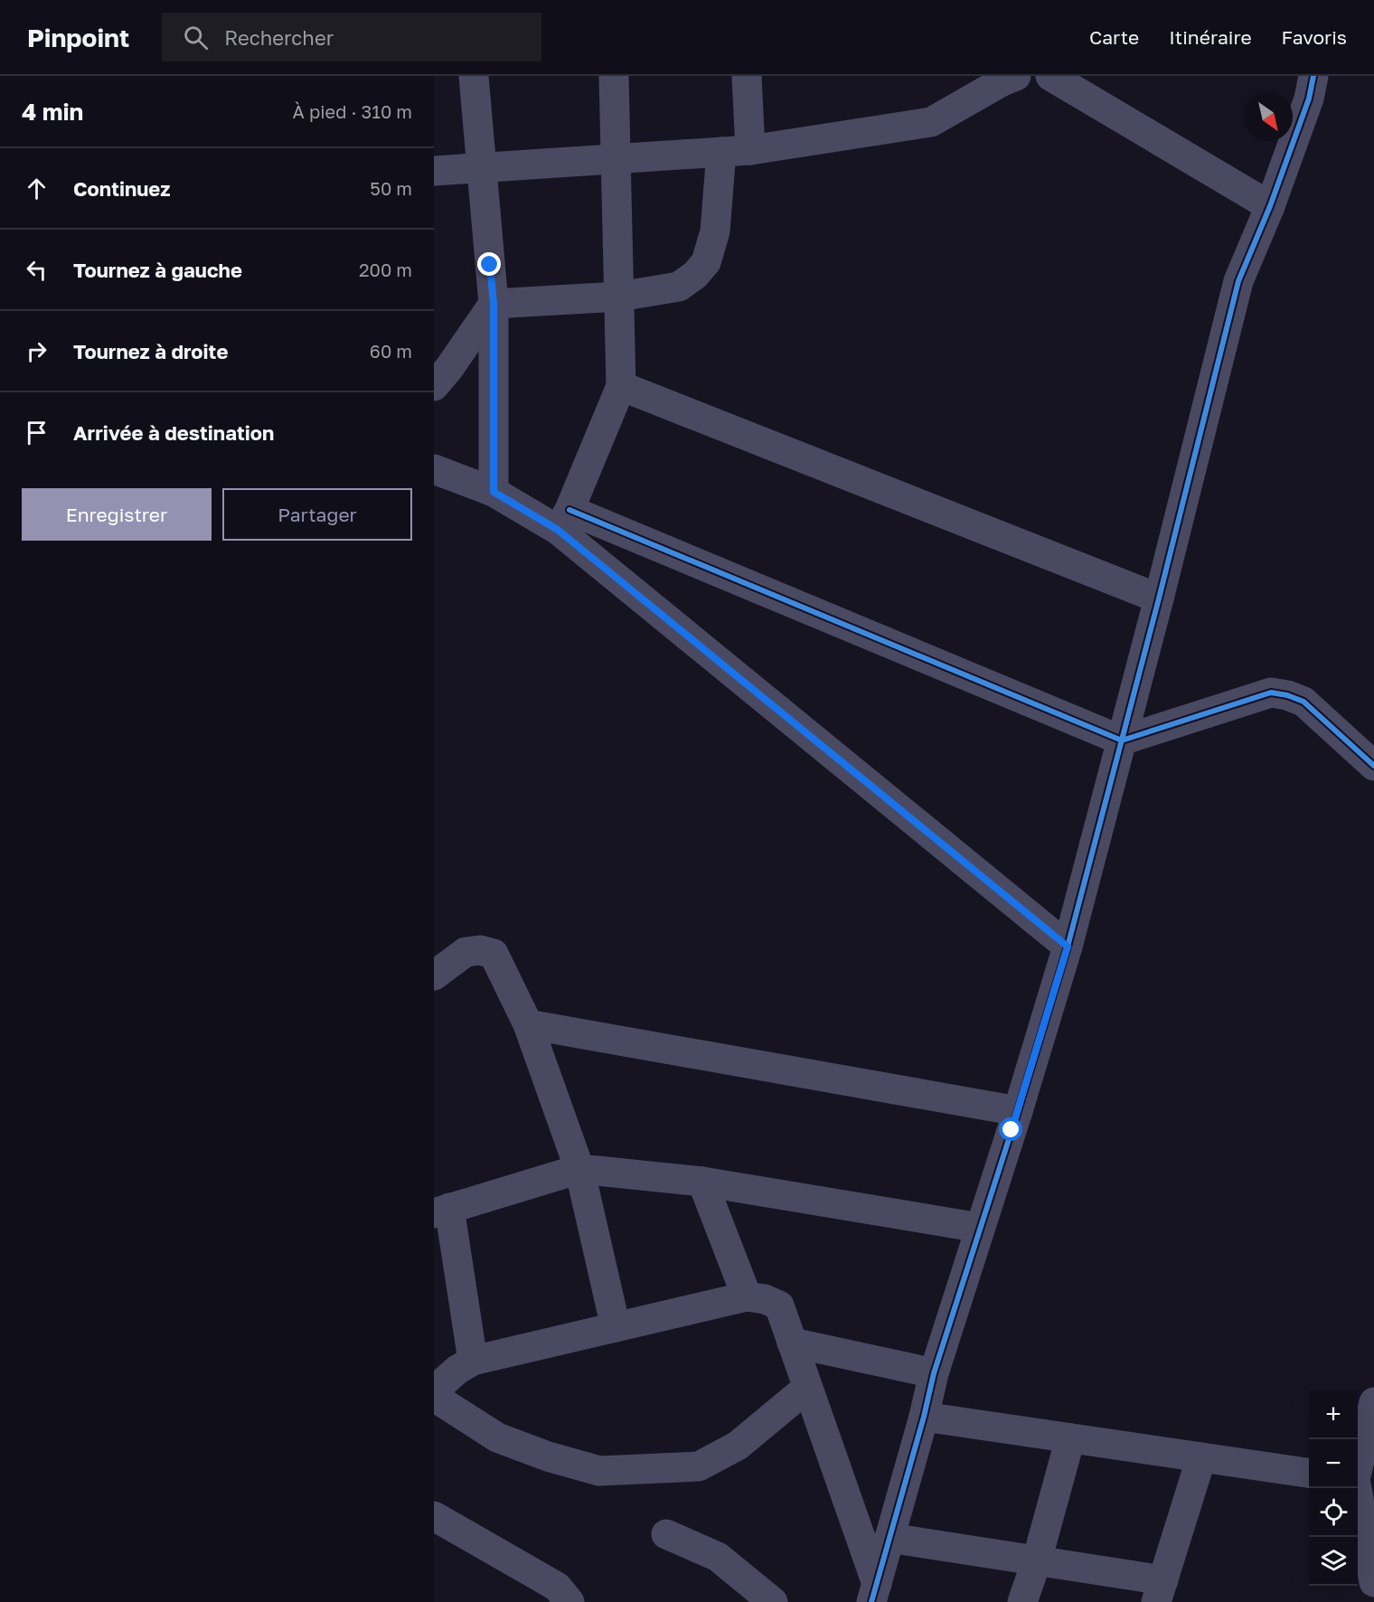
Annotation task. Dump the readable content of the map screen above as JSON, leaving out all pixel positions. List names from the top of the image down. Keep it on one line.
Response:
{"north":"bottom right","page":{"header":"Pinpoint","search":"Rechercher","nav":["Carte","Itinéraire","Favoris"],"heading":["4 min","À pied · 310 m"],"list":[["Continuez","50 m"],["Tournez à gauche","200 m"],["Tournez à droite","60 m"],"Arrivée à destination"],"buttons":["Enregistrer","Partager"],"map_buttons":["+","−"]}}
